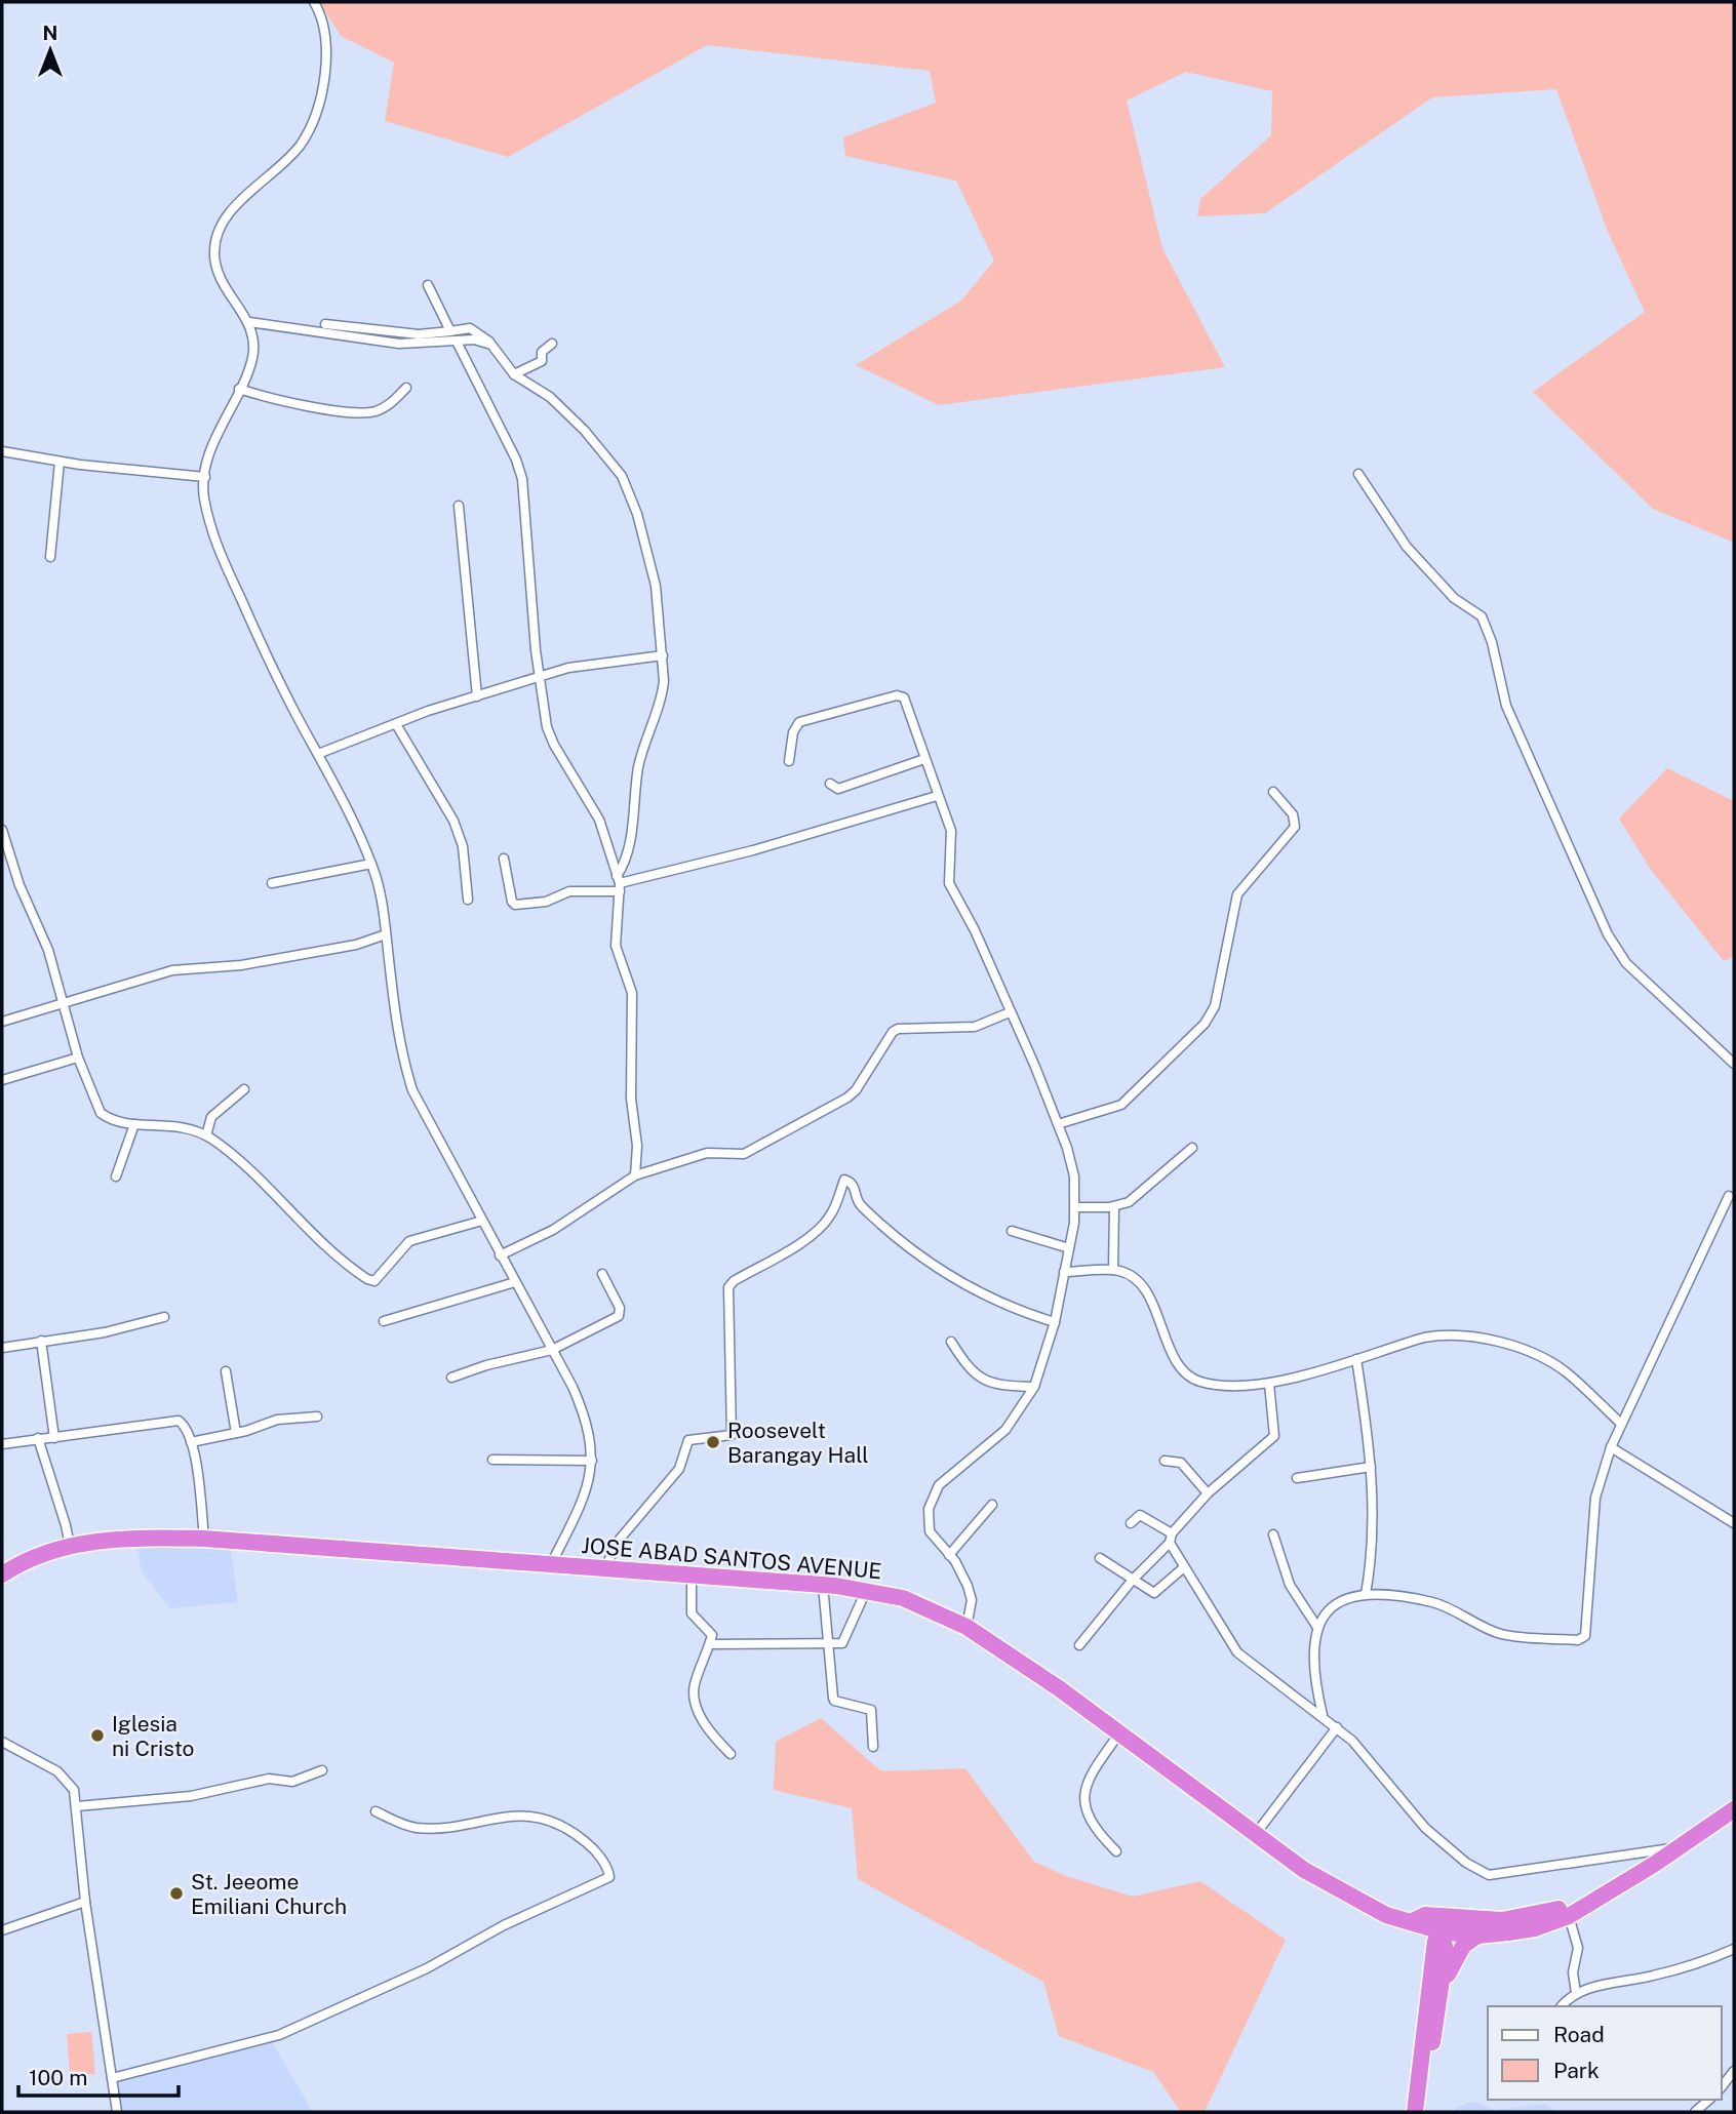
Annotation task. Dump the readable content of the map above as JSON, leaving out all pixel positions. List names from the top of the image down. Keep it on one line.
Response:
{"streets":{"highway":["JOSE ABAD SANTOS AVENUE"]},"places":["Roosevelt Barangay Hall","Iglesia ni Cristo","St. Jeeome Emiliani Church"],"legend":["Road","Park"],"scale_bar":"100 m","north":"top"}
